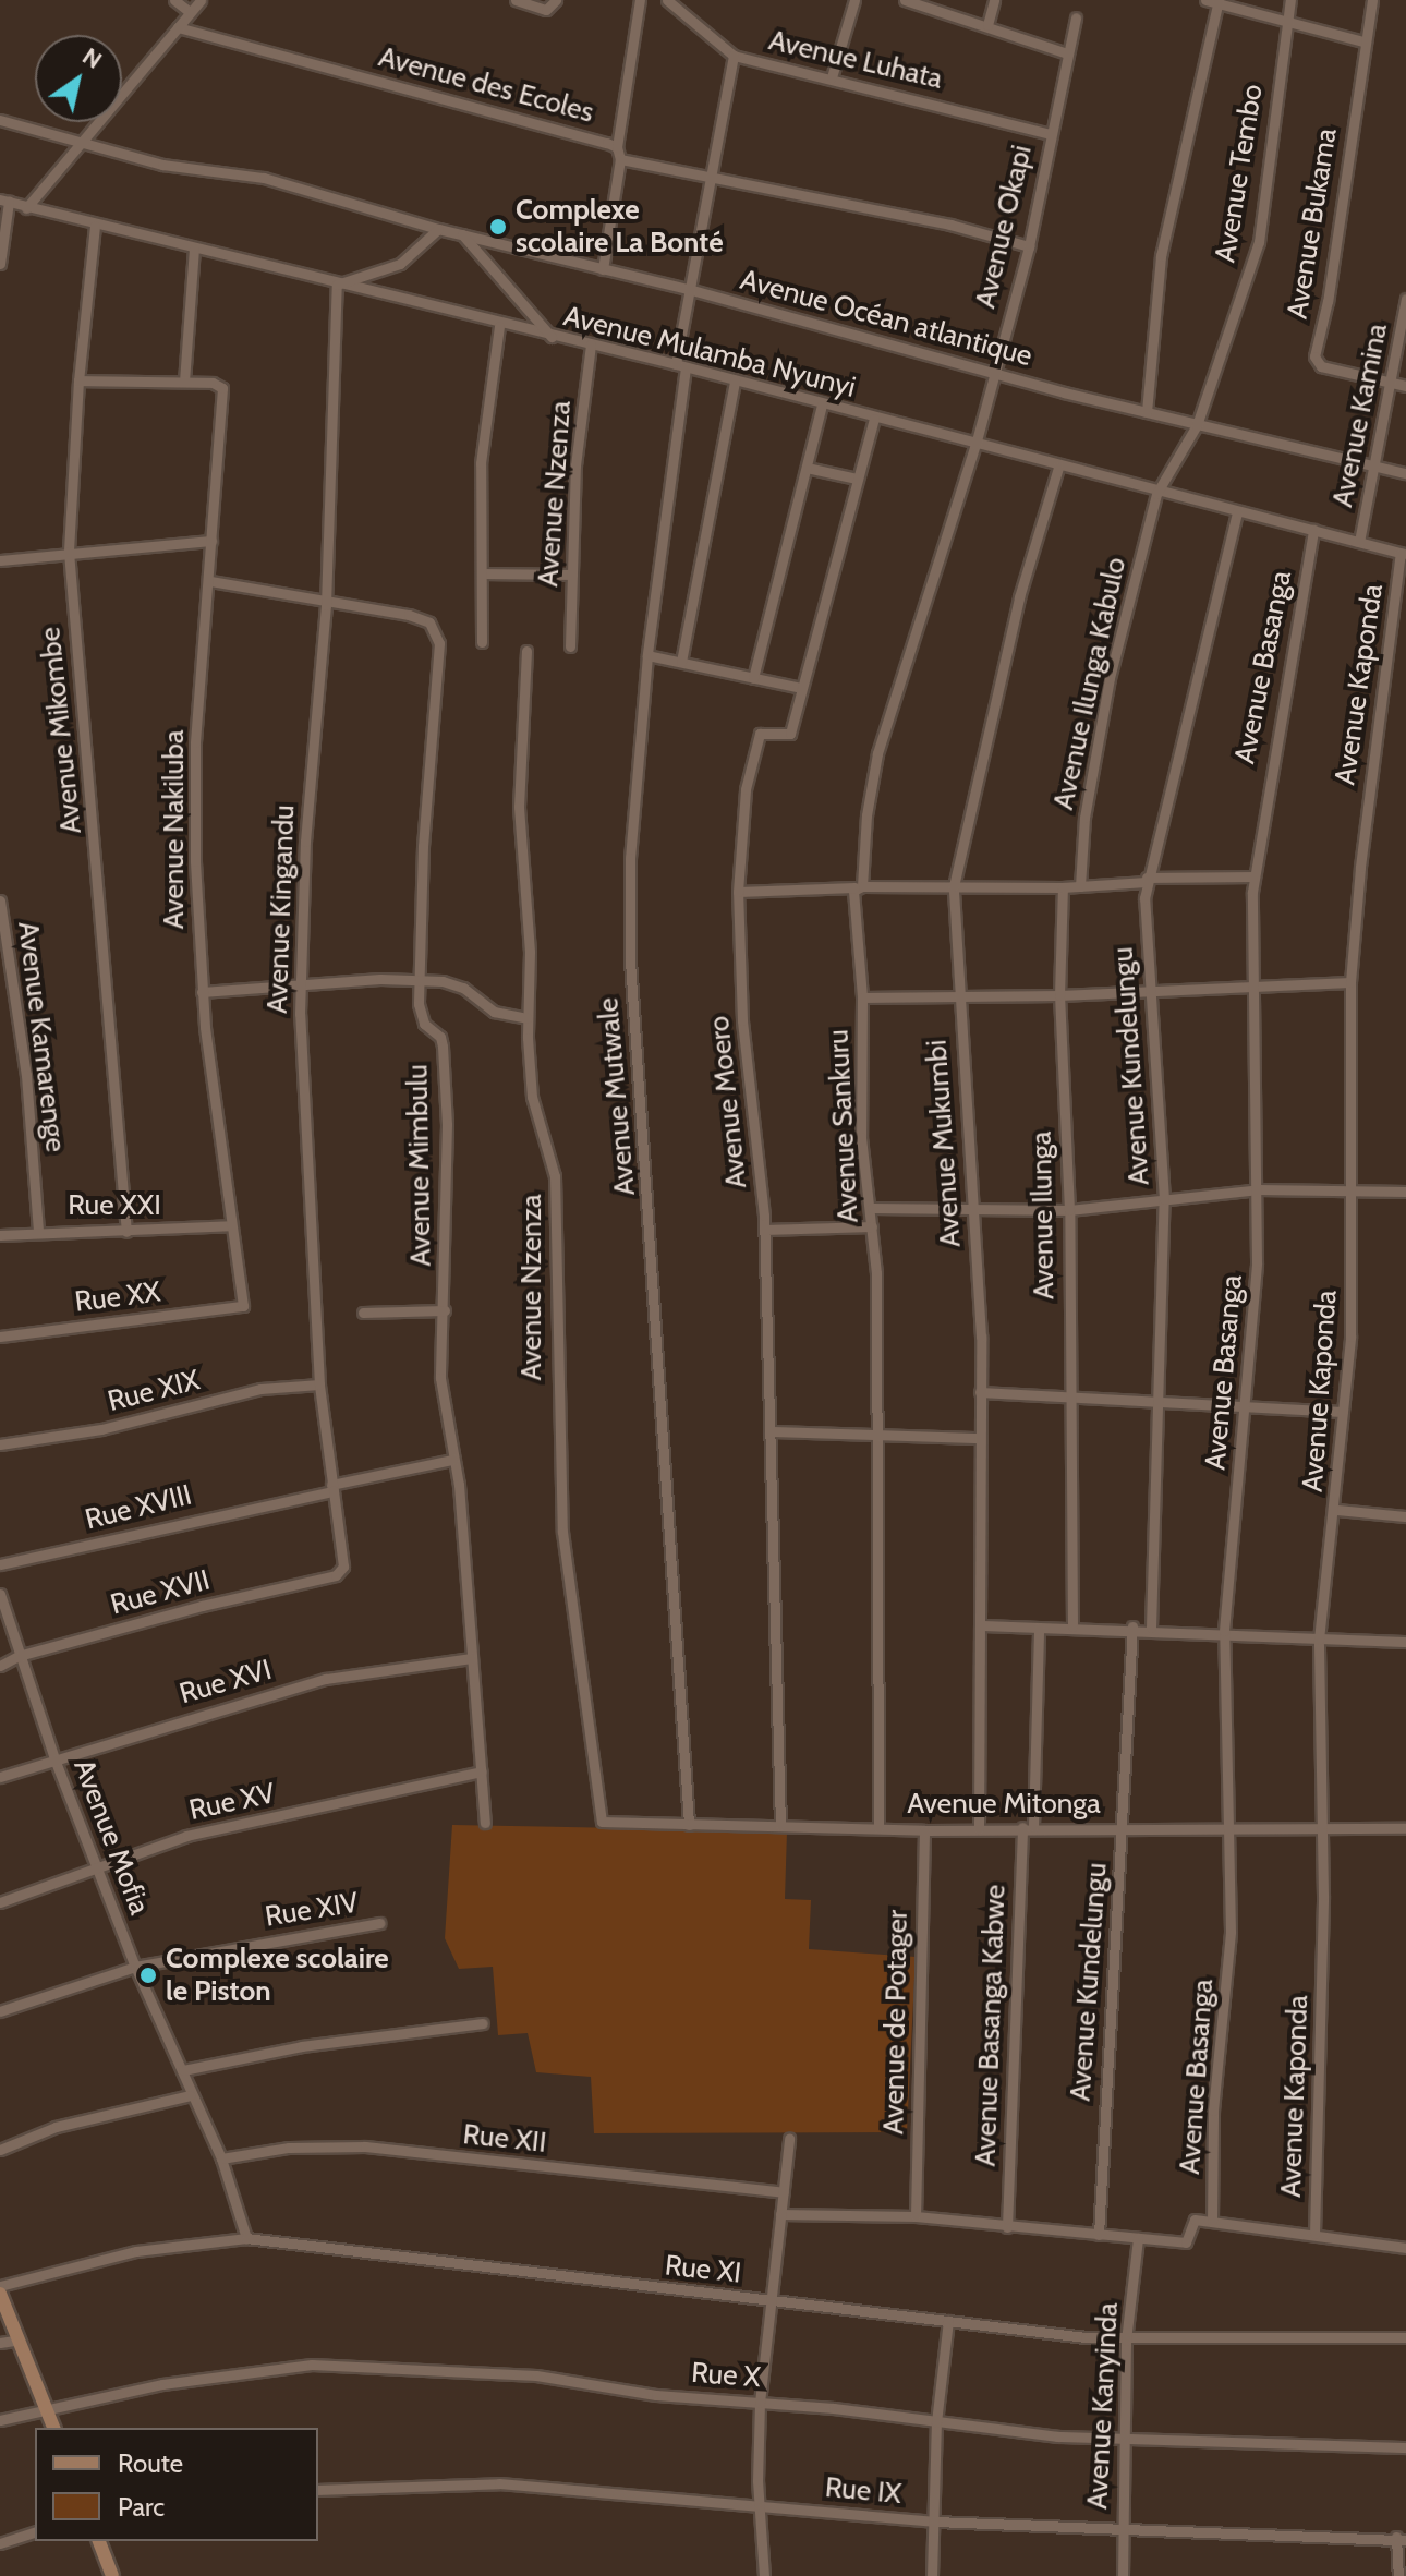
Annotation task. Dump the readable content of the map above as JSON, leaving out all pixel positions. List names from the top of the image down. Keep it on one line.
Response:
{"streets":{"street":["Avenue Luhata","Avenue des Ecoles","Avenue Tembo","Avenue Bukama","Avenue Okapi","Avenue Océan atlantique","Avenue Mulamba Nyunyi","Avenue Kamina","Avenue Nzenza","Avenue Basanga","Avenue Ilunga Kabulo","Avenue Kaponda","Avenue Mikombe","Avenue Nakiluba","Avenue Kingandu","Avenue Kamarenge","Avenue Kundelungu","Avenue Mutwale","Avenue Moero","Avenue Sankuru","Avenue Mukumbi","Avenue Mimbulu","Rue XXI","Avenue Ilunga","Rue XX","Rue XIX","Rue XVIII","Rue XVII","Rue XVI","Rue XV","Avenue Mitonga","Avenue Mofia","Rue XIV","Avenue de Potager","Avenue Basanga Kabwe","Rue XII","Rue XI","Rue X","Avenue Kanyinda","Rue IX"]},"crossings":[["Avenue Luhata","Avenue Okapi"],["Avenue Luhata","Avenue Mutwale"],["Avenue Tembo","Avenue Océan atlantique"],["Avenue Tembo","Avenue Mulamba Nyunyi"],["Avenue Tembo","Avenue Ilunga Kabulo"],["Avenue Bukama","Avenue Kamina"],["Avenue Okapi","Avenue Océan atlantique"],["Avenue Okapi","Avenue Mulamba Nyunyi"],["Avenue Okapi","Avenue Sankuru"],["Avenue Océan atlantique","Avenue Kamina"],["Avenue Océan atlantique","Avenue Mutwale"],["Avenue Mulamba Nyunyi","Avenue Kamina"],["Avenue Mulamba Nyunyi","Avenue Nzenza"],["Avenue Mulamba Nyunyi","Avenue Basanga"],["Avenue Mulamba Nyunyi","Avenue Ilunga Kabulo"],["Avenue Mulamba Nyunyi","Avenue Kaponda"],["Avenue Mulamba Nyunyi","Avenue Mikombe"],["Avenue Mulamba Nyunyi","Avenue Kingandu"],["Avenue Mulamba Nyunyi","Avenue Kundelungu"],["Avenue Mulamba Nyunyi","Avenue Mutwale"],["Avenue Mulamba Nyunyi","Avenue Moero"],["Avenue Mulamba Nyunyi","Avenue Sankuru"],["Avenue Mulamba Nyunyi","Avenue Mukumbi"],["Avenue Nzenza","Avenue Mitonga"],["Avenue Basanga","Avenue Mitonga"],["Avenue Kaponda","Avenue Mitonga"],["Avenue Mikombe","Rue XXI"],["Avenue Nakiluba","Avenue Mimbulu"],["Avenue Nakiluba","Rue XXI"],["Avenue Nakiluba","Rue XX"],["Avenue Kingandu","Avenue Mimbulu"],["Avenue Kingandu","Rue XIX"],["Avenue Kingandu","Rue XVIII"],["Avenue Kingandu","Rue XVII"],["Avenue Kamarenge","Rue XXI"],["Avenue Kundelungu","Avenue Mitonga"],["Avenue Mutwale","Avenue Mitonga"],["Avenue Moero","Avenue Mitonga"],["Avenue Sankuru","Avenue Mitonga"],["Avenue Mukumbi","Avenue Mitonga"],["Avenue Mimbulu","Rue XVI"],["Avenue Mimbulu","Rue XV"],["Rue XVII","Avenue Mofia"],["Rue XVI","Avenue Mofia"],["Rue XV","Avenue Mofia"],["Avenue Mitonga","Avenue de Potager"],["Avenue Mitonga","Avenue Basanga Kabwe"],["Avenue Mofia","Rue XIV"],["Avenue Mofia","Rue XII"],["Avenue Mofia","Rue XI"],["Rue XI","Avenue Kanyinda"],["Rue X","Avenue Kanyinda"],["Avenue Kanyinda","Rue IX"]],"places":["Complexe scolaire La Bonté","Complexe scolaire le Piston"],"legend":["Route","Parc"],"north":"top right"}
